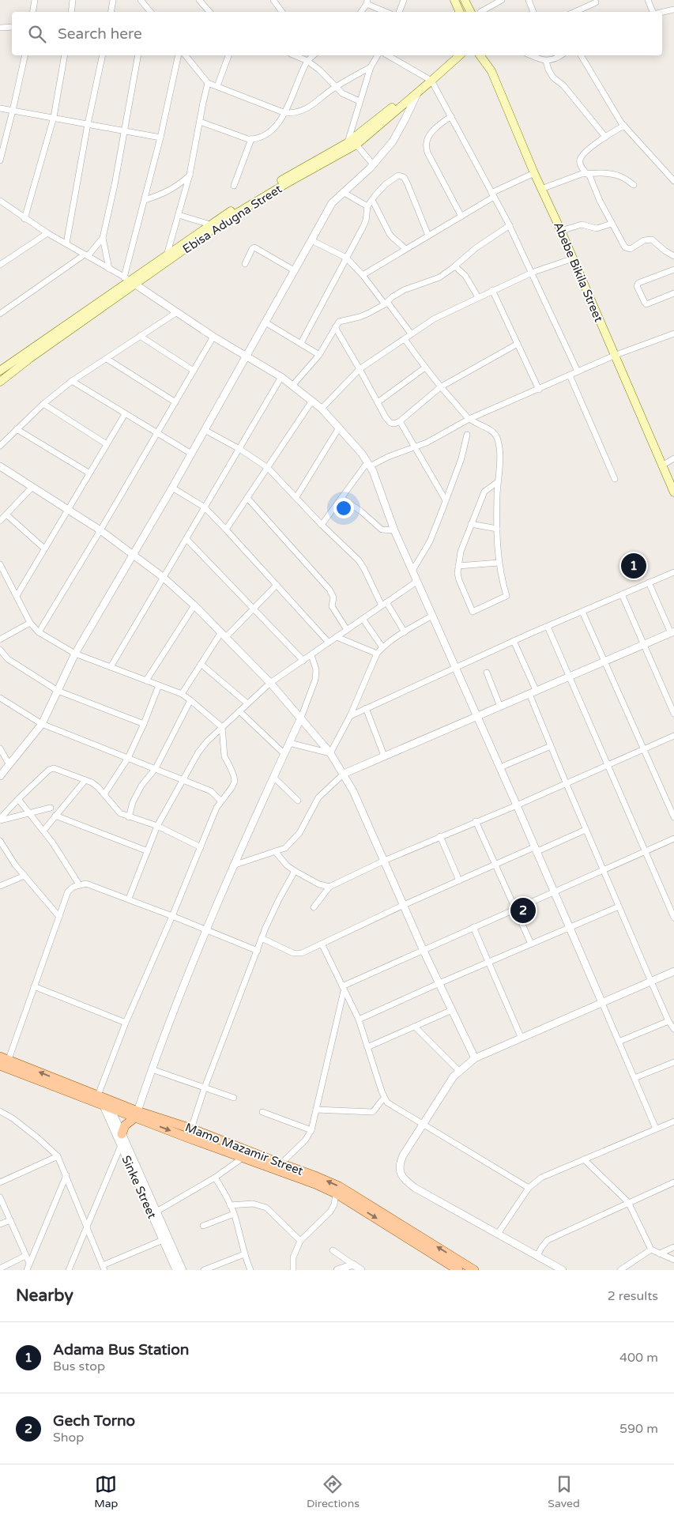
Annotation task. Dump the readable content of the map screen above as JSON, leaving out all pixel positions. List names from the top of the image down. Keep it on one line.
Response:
{"streets":{"main road":["Ebisa Adugna Street","Abebe Bikila Street","Mamo Mazamir Street"],"street":["Sinke Street"]},"crossings":[["Mamo Mazamir Street","Sinke Street"]],"page":{"search":"Search here","pins":["1","2"],"heading":["Nearby","2 results"],"list":[{"mark":"1","name":"Adama Bus Station","note":"Bus stop","value":"400 m"},{"mark":"2","name":"Gech Torno","note":"Shop","value":"590 m"}],"nav":["Map","Directions","Saved"]}}
